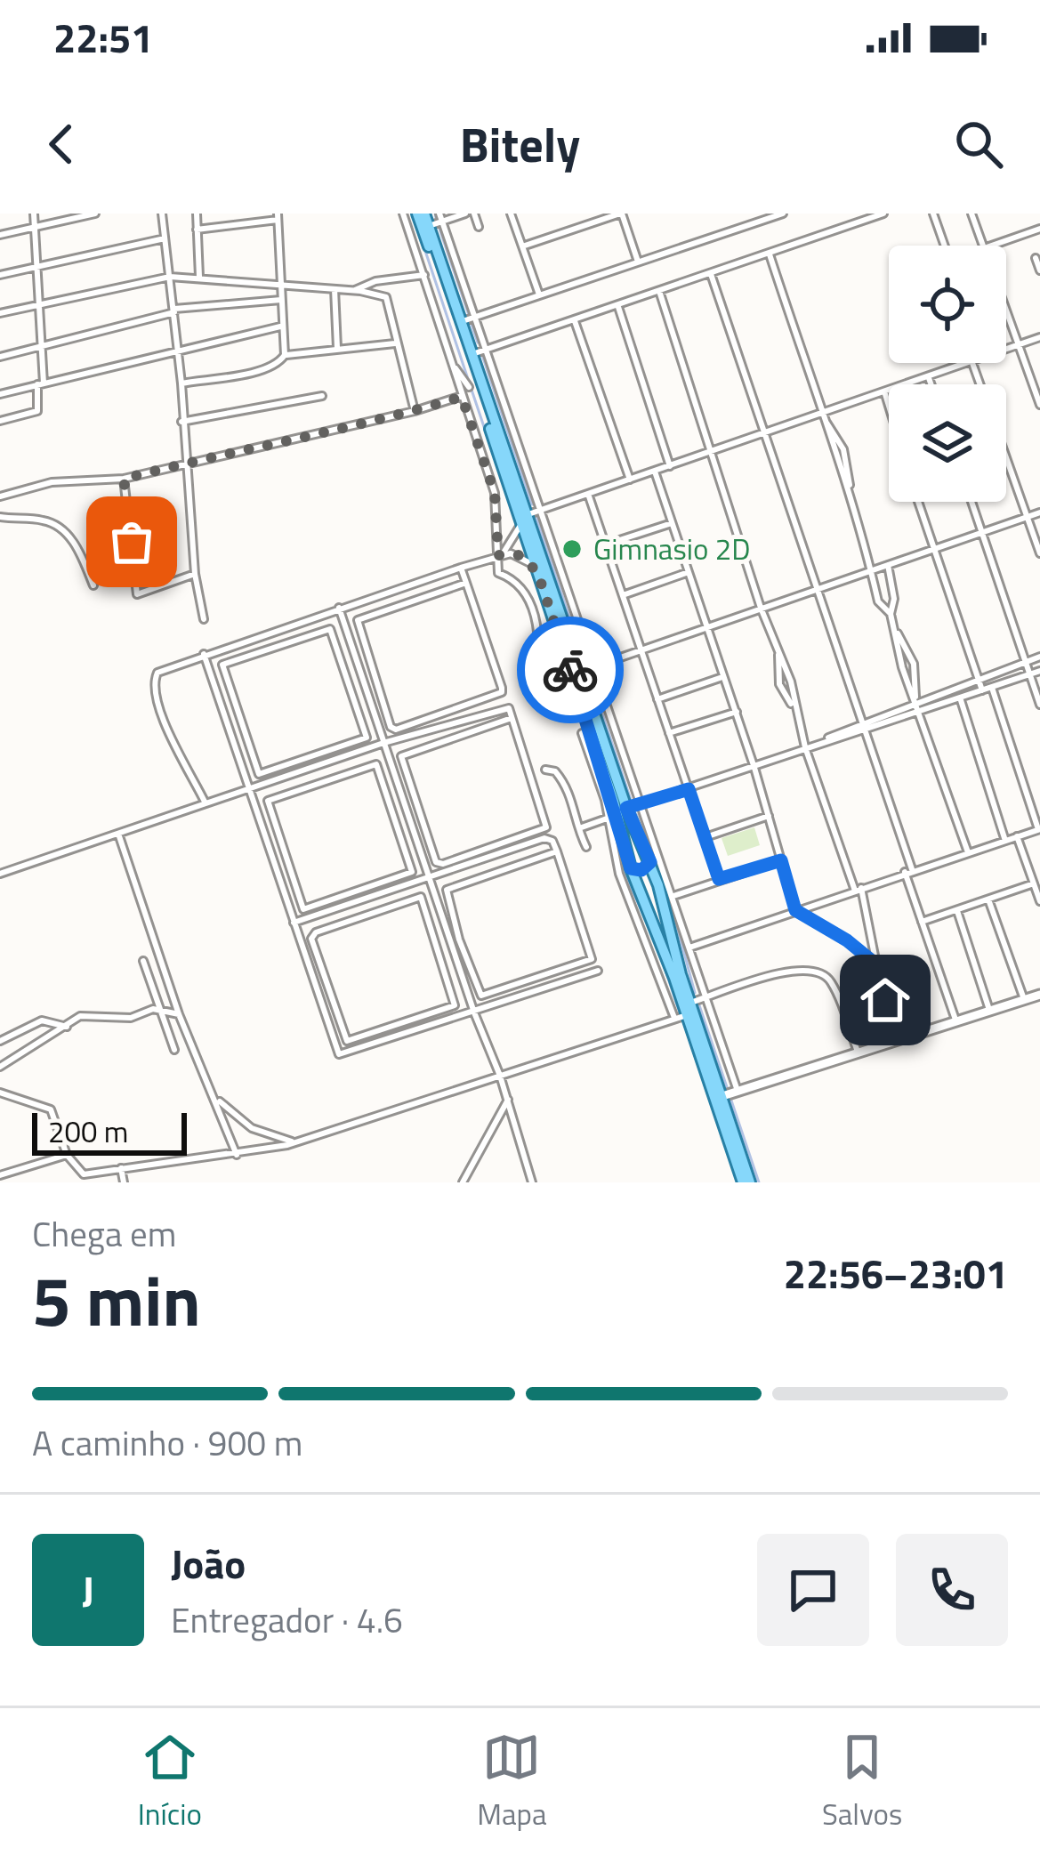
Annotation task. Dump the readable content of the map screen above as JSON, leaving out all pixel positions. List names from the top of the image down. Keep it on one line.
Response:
{"places":["Gimnasio 2D"],"scale_bar":"200 m","page":{"status":"22:51","header":"Bitely","scale":"200 m","heading":["5 min","Chega em","22:56–23:01"],"panel":["João","Entregador · 4.6"],"bar":"A caminho · 900 m","round":"J","tabs":["Início","Mapa","Salvos"]}}
